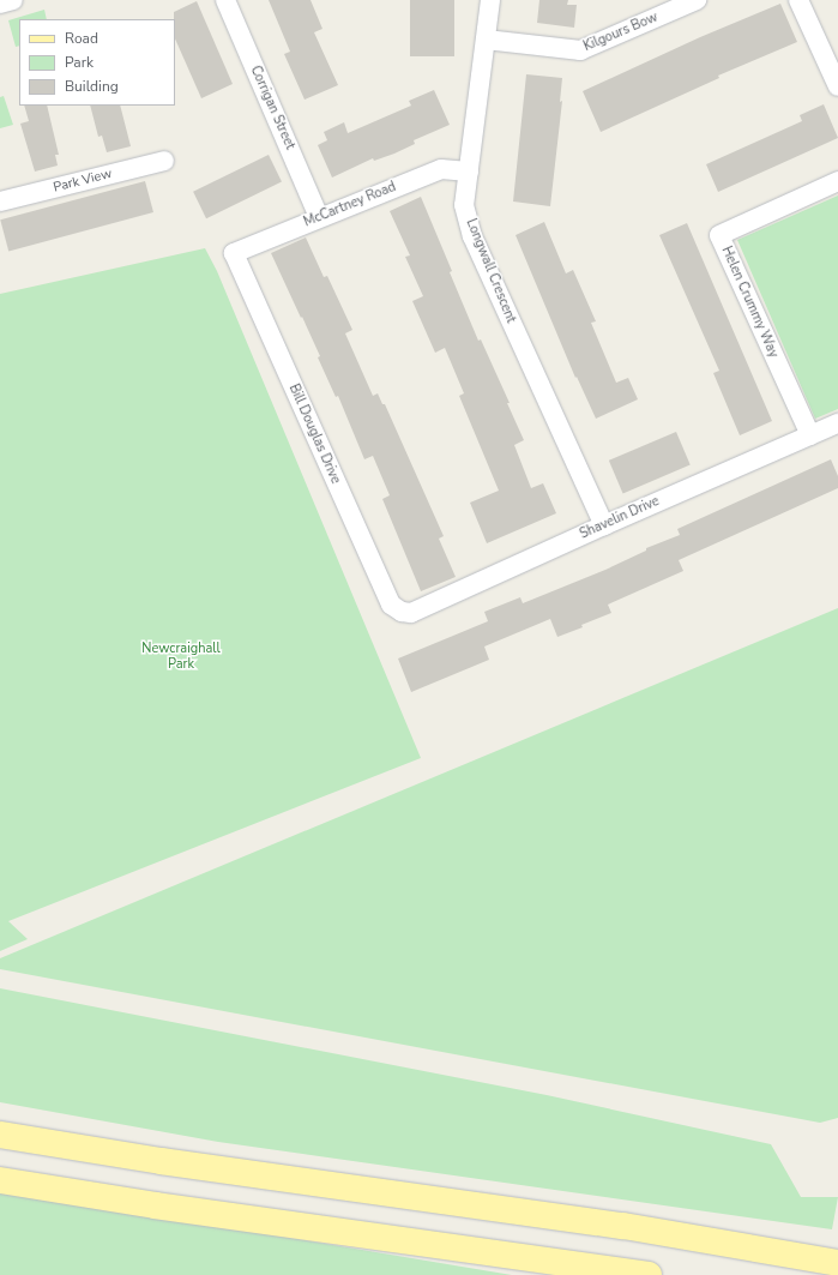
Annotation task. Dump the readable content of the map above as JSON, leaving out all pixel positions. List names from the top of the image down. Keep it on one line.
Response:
{"streets":{"street":["Kilgours Bow","Corrigan Street","Park View","McCartney Road","Longwall Crescent","Helen Crummy Way","Bill Douglas Drive","Shavelin Drive"]},"crossings":[["Kilgours Bow","Longwall Crescent"],["Corrigan Street","McCartney Road"],["McCartney Road","Longwall Crescent"],["McCartney Road","Bill Douglas Drive"],["Longwall Crescent","Shavelin Drive"],["Helen Crummy Way","Shavelin Drive"],["Bill Douglas Drive","Shavelin Drive"]],"parks":["Newcraighall Park"],"legend":["Road","Park","Building"]}
